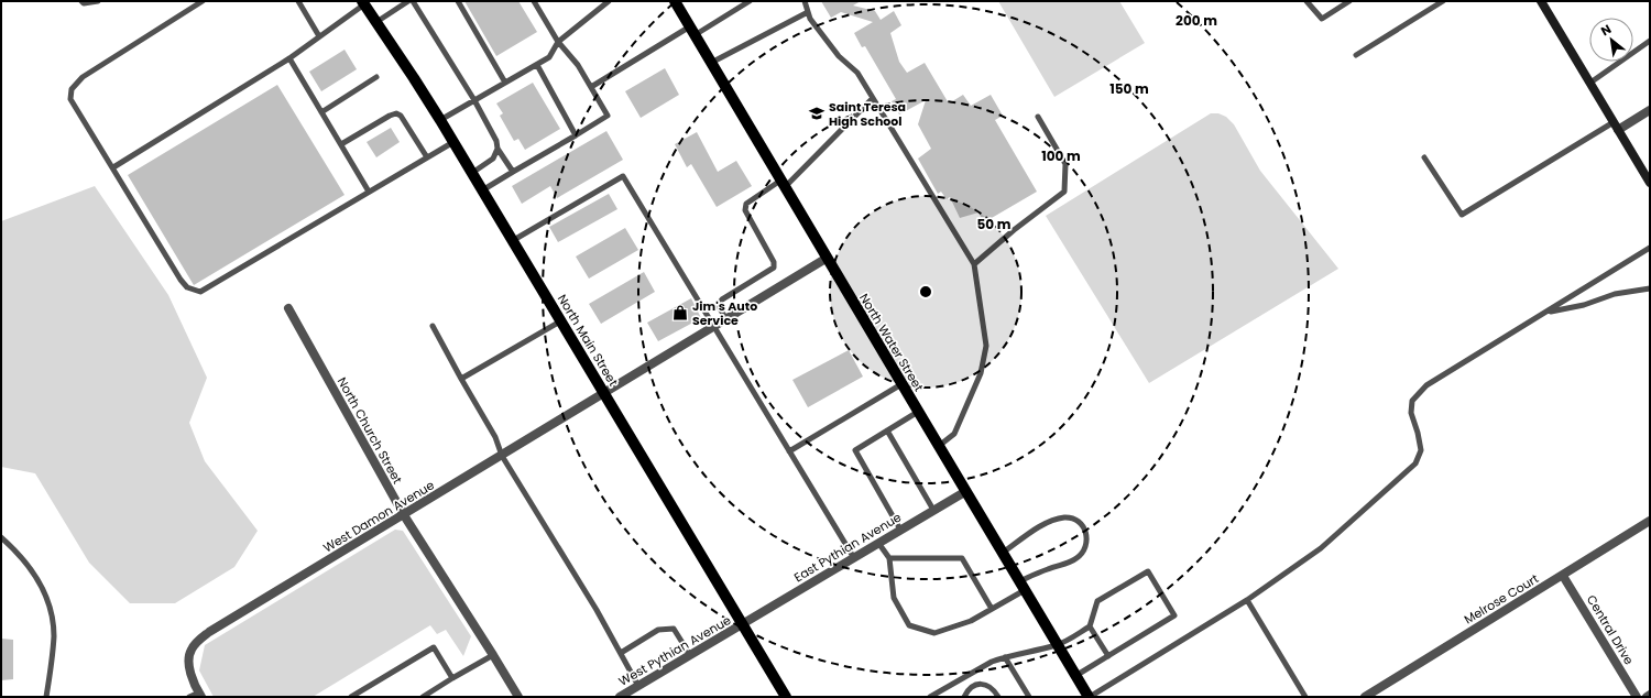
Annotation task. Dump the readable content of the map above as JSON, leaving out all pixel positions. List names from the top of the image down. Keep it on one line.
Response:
{"streets":{"main road":["North Main Street","North Water Street"],"street":["North Church Street","West Damon Avenue","East Pythian Avenue","Melrose Court","Central Drive","West Pythian Avenue"]},"crossings":[["North Main Street","West Damon Avenue"],["North Main Street","East Pythian Avenue"],["North Main Street","West Pythian Avenue"],["North Water Street","West Damon Avenue"],["North Water Street","East Pythian Avenue"],["North Church Street","West Damon Avenue"],["East Pythian Avenue","West Pythian Avenue"],["Melrose Court","Central Drive"]],"places":{"school or university":["Saint Teresa High School"],"shop":["Jim's Auto Service"]},"north":"top left","rings":["200 m","150 m","100 m","50 m"]}
